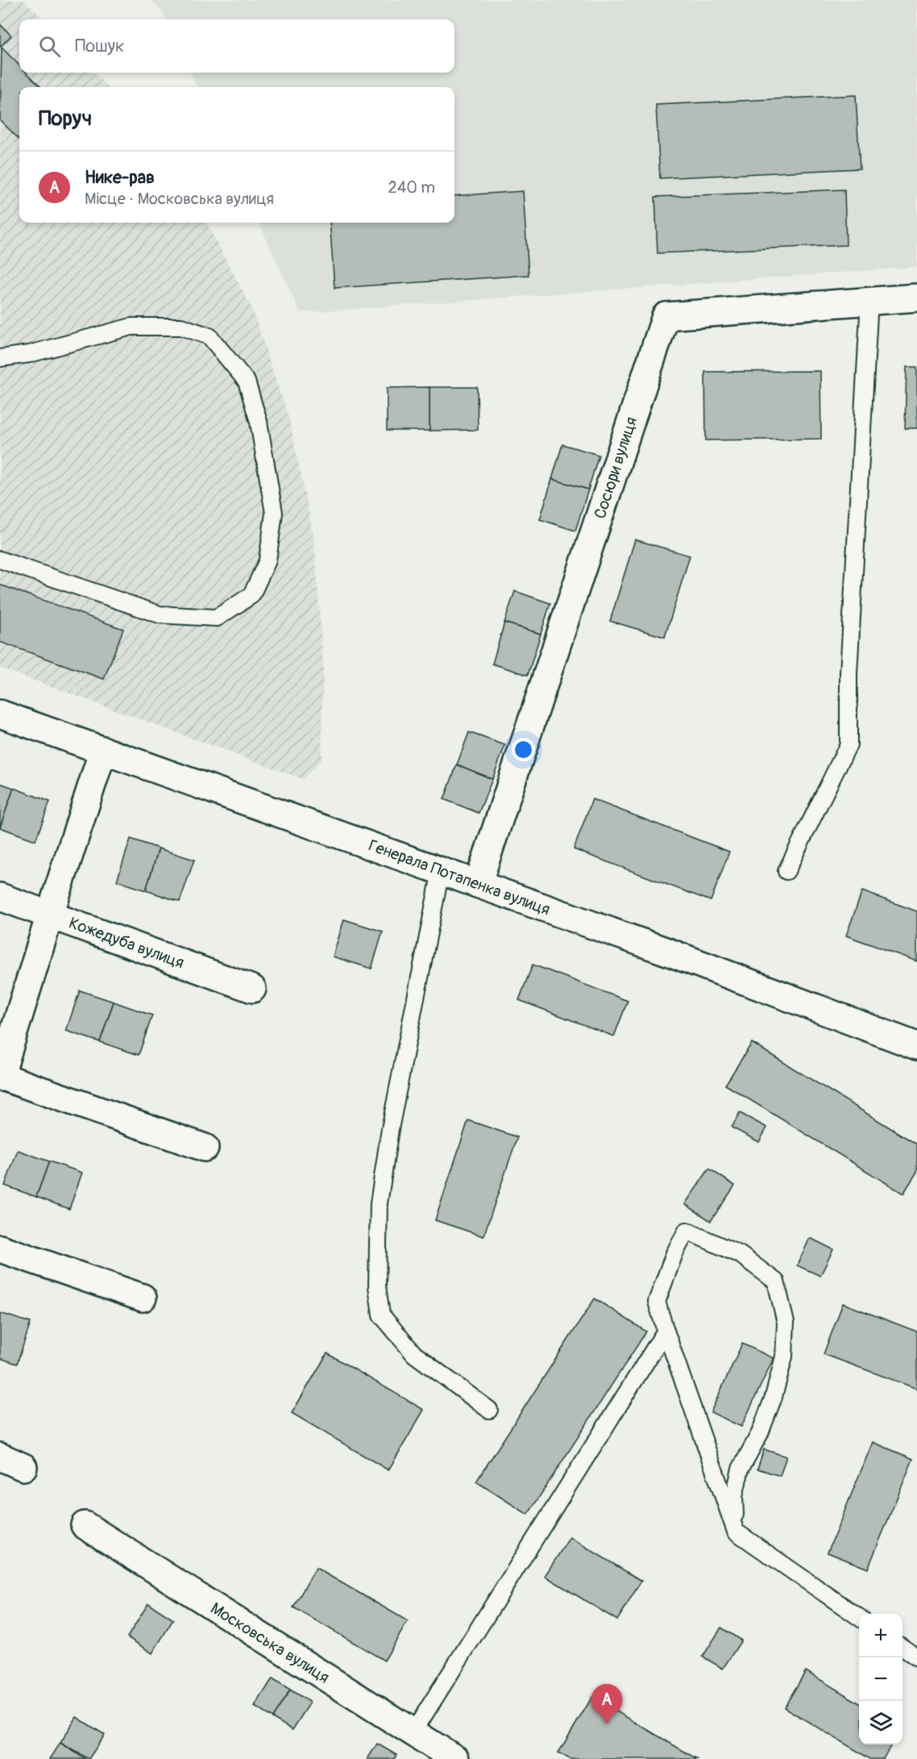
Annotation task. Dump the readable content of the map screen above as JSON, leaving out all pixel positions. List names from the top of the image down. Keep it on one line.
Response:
{"streets":{"street":["Сосюри вулиця","Генерала Потапенка вулиця","Кожедуба вулиця","Московська вулиця"]},"crossings":[["Сосюри вулиця","Генерала Потапенка вулиця"]],"page":{"search":"Пошук","heading":"Поруч","list":[{"mark":"A","name":"Нике-рав","note":"Місце · Московська вулиця","value":"240 m"}],"map_buttons":["+","−"],"pins":"A"}}
